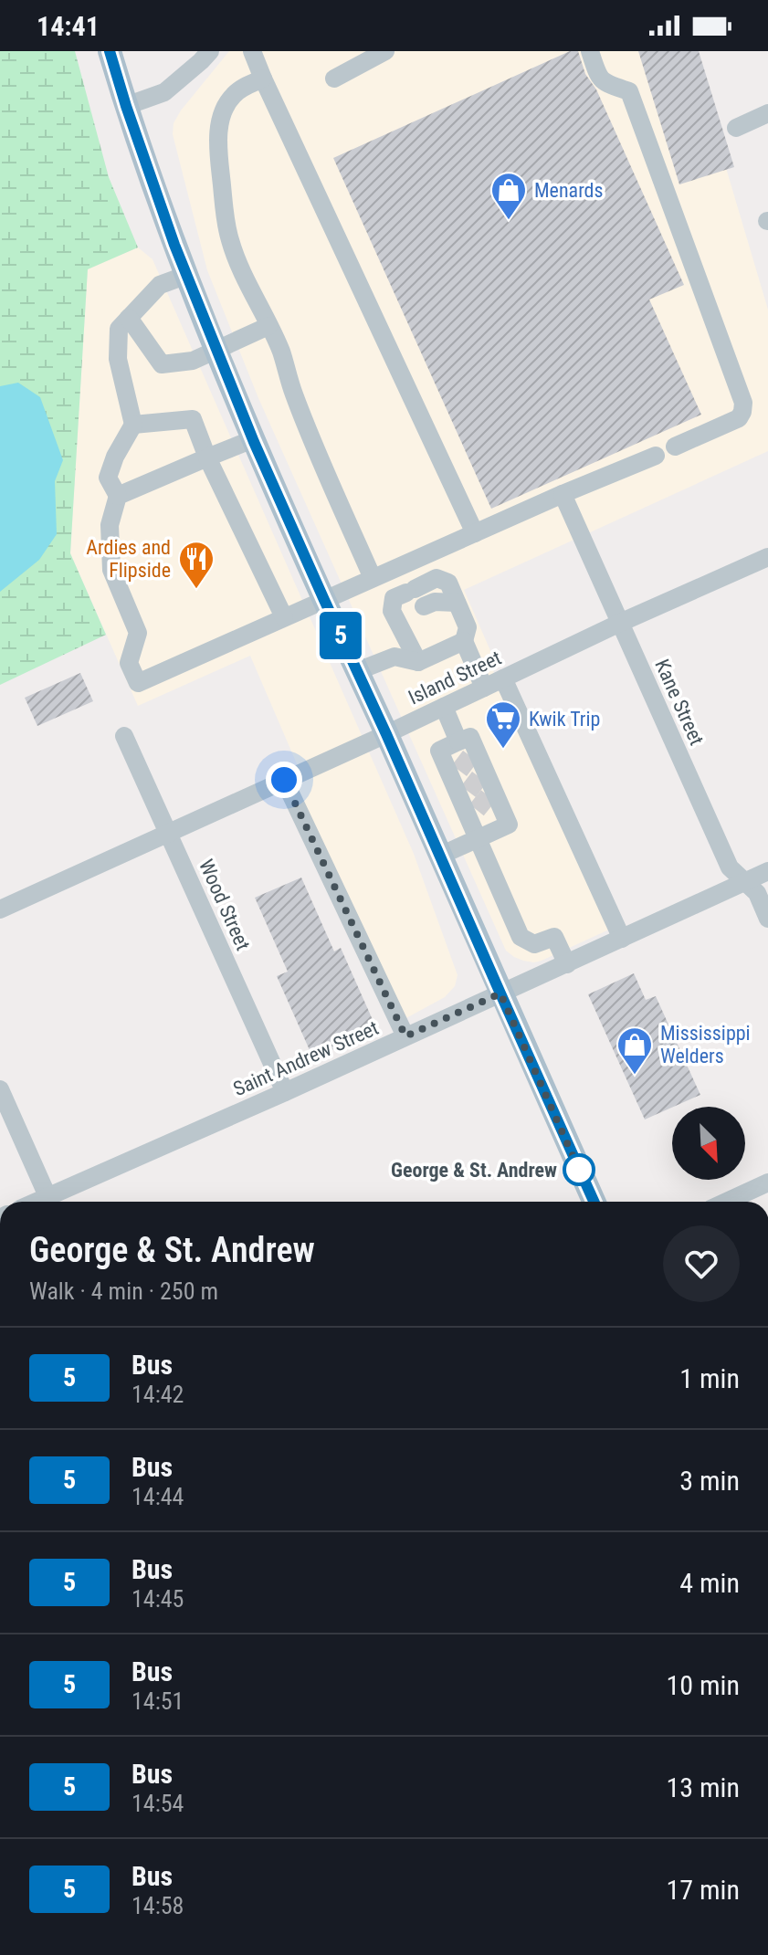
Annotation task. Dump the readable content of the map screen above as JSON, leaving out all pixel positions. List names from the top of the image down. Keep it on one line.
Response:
{"streets":{"street":["Island Street","Kane Street","Wood Street","Saint Andrew Street"]},"crossings":[["Island Street","Kane Street"],["Island Street","Wood Street"],["Kane Street","Saint Andrew Street"],["Wood Street","Saint Andrew Street"]],"places":{"shop":["Menards","Mississippi Welders"],"restaurant":["Ardies and Flipside"],"supermarket":["Kwik Trip"],"other":["George & St. Andrew"]},"lines":["bus line 5"],"north":"bottom right","page":{"status":"14:41","on_map":"5","heading":["George & St. Andrew","Walk · 4 min · 250 m"],"list":[{"mark":"5","name":"Bus","note":"14:42","value":"1 min"},{"mark":"5","name":"Bus","note":"14:44","value":"3 min"},{"mark":"5","name":"Bus","note":"14:45","value":"4 min"},{"mark":"5","name":"Bus","note":"14:51","value":"10 min"},{"mark":"5","name":"Bus","note":"14:54","value":"13 min"},{"mark":"5","name":"Bus","note":"14:58","value":"17 min"}]}}
